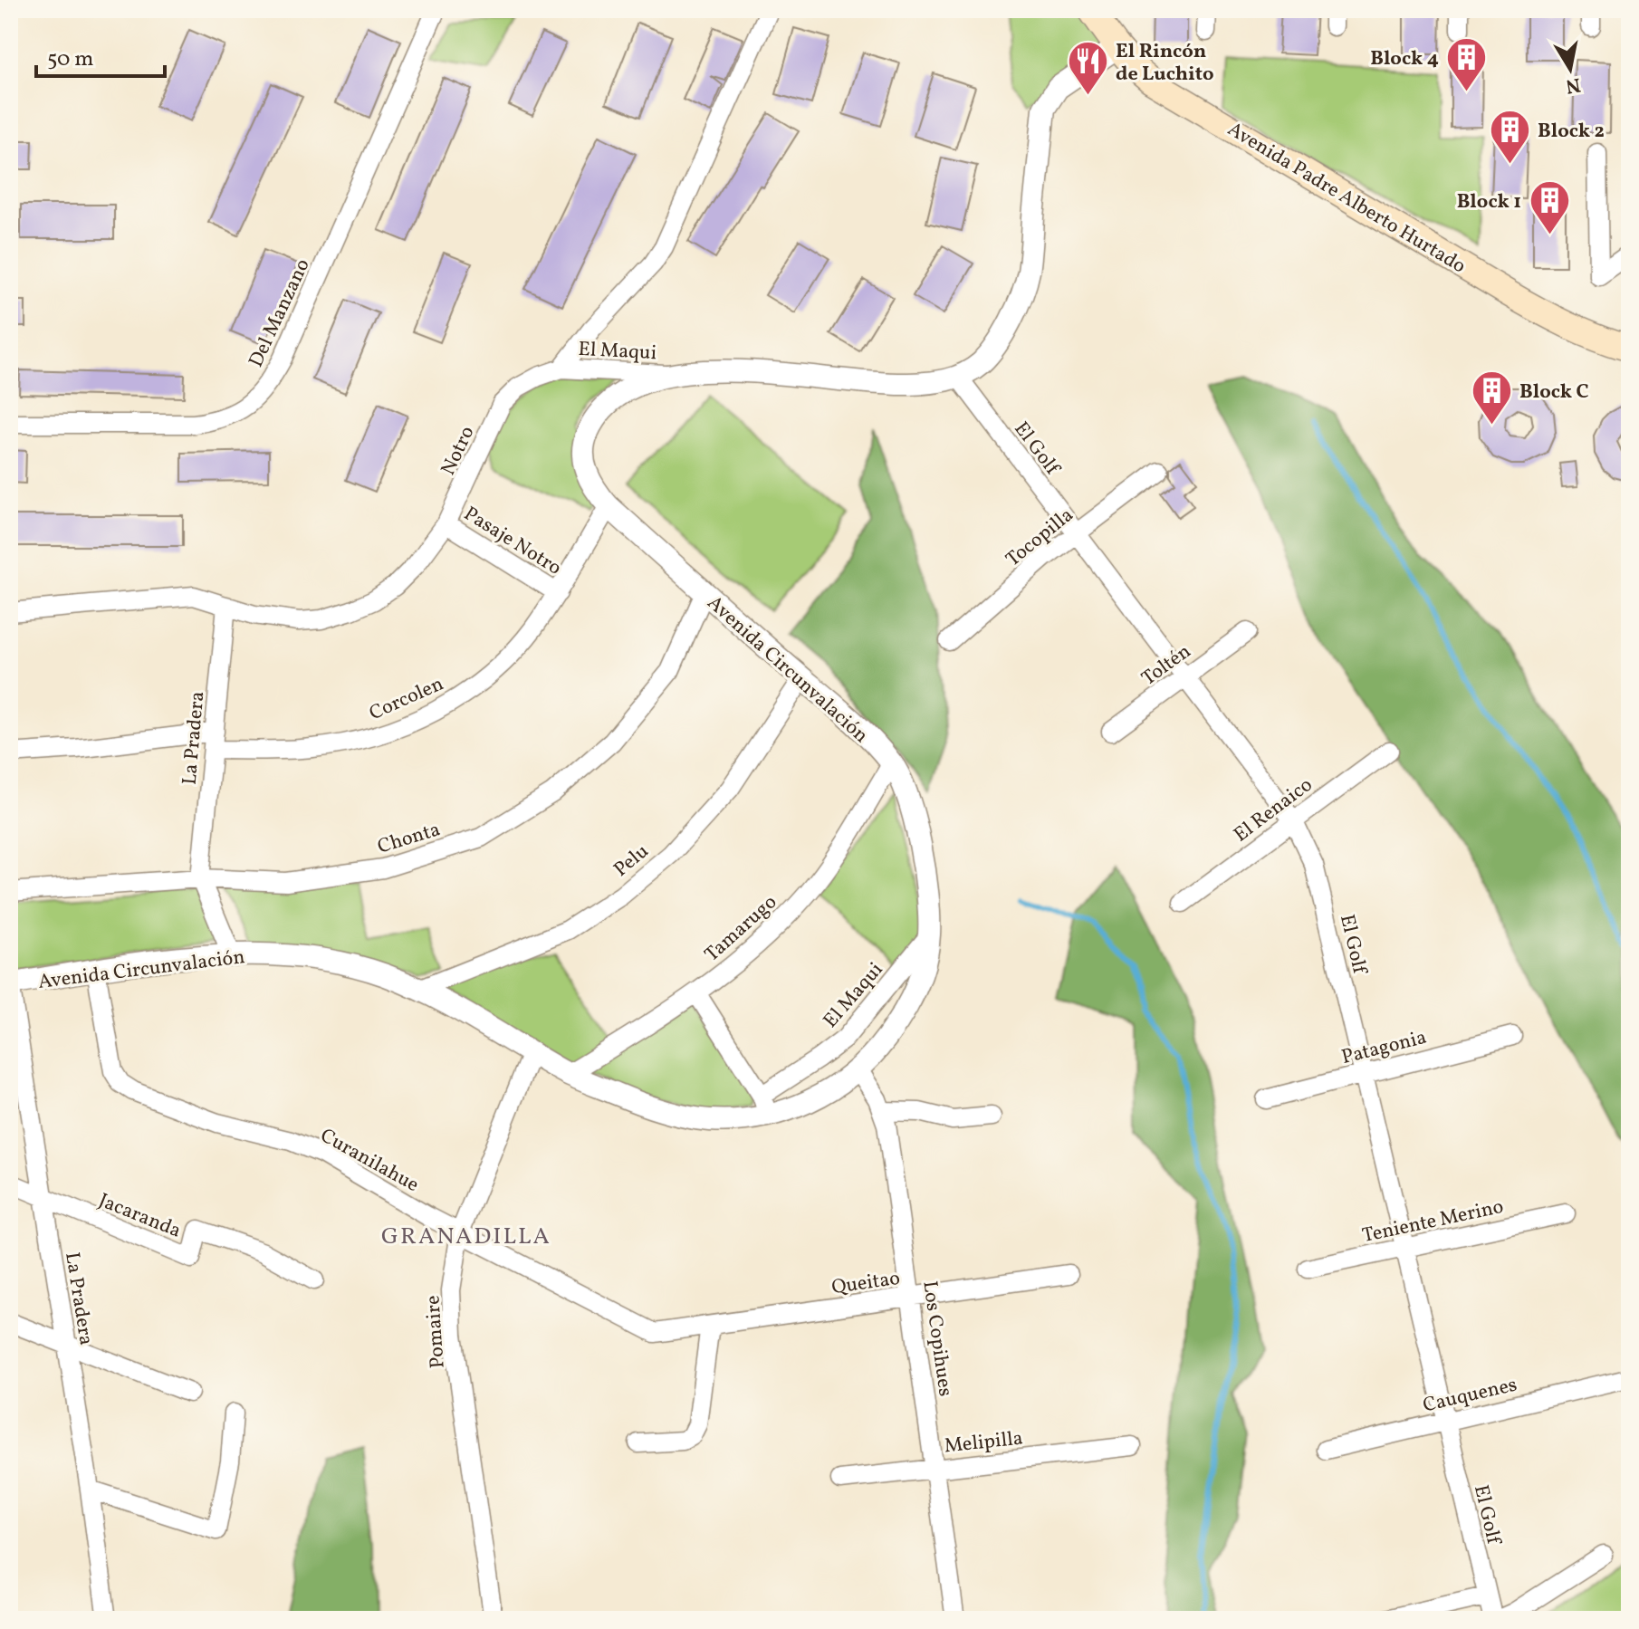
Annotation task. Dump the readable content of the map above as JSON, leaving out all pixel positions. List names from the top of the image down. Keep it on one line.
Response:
{"streets":{"main road":["Avenida Padre Alberto Hurtado"],"street":["Del Manzano","El Maqui","El Golf","Notro","Tocopilla","Pasaje Notro","Toltén","Avenida Circunvalación","Corcolen","La Pradera","El Renaico","Chonta","Pelu","Tamarugo","Patagonia","Curanilahue","Jacaranda","Teniente Merino","Queitao","Pomaire","Los Copihues","Cauquenes","Melipilla"]},"crossings":[["Avenida Padre Alberto Hurtado","Avenida Circunvalación"],["El Maqui","Notro"],["El Maqui","Avenida Circunvalación"],["El Golf","Tocopilla"],["El Golf","Toltén"],["El Golf","Avenida Circunvalación"],["El Golf","El Renaico"],["El Golf","Patagonia"],["El Golf","Teniente Merino"],["El Golf","Cauquenes"],["Notro","Pasaje Notro"],["Notro","La Pradera"],["Pasaje Notro","Corcolen"],["Avenida Circunvalación","Corcolen"],["Avenida Circunvalación","La Pradera"],["Avenida Circunvalación","Chonta"],["Avenida Circunvalación","Pelu"],["Avenida Circunvalación","Tamarugo"],["Avenida Circunvalación","Curanilahue"],["Avenida Circunvalación","Pomaire"],["Avenida Circunvalación","Los Copihues"],["Corcolen","La Pradera"],["La Pradera","Chonta"],["La Pradera","Jacaranda"],["Curanilahue","Queitao"],["Curanilahue","Pomaire"],["Queitao","Los Copihues"],["Los Copihues","Melipilla"]],"districts":["GRANADILLA"],"places":{"building":["Block 4","Block 2","Block 1","Block C"],"restaurant":["El Rincón de Luchito"]},"scale_bar":"50 m","north":"bottom"}
